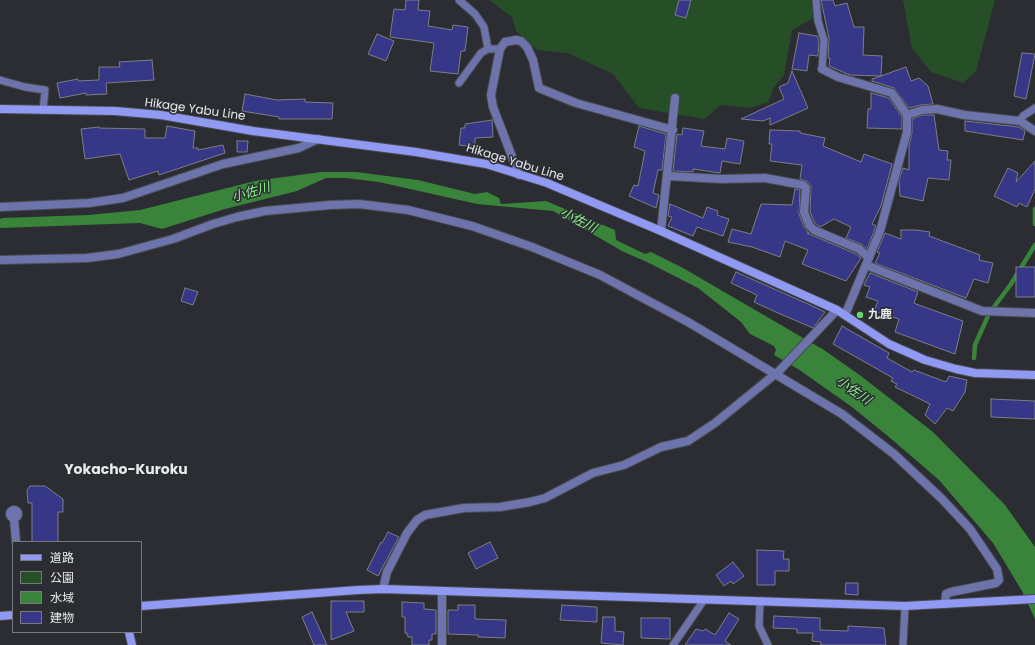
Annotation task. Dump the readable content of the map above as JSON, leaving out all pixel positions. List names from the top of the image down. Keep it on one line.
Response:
{"streets":{"main road":["Hikage Yabu Line"]},"districts":["Yokacho-Kuroku"],"water":["小佐川"],"places":["九鹿"],"legend":["道路","公園","水域","建物"]}
